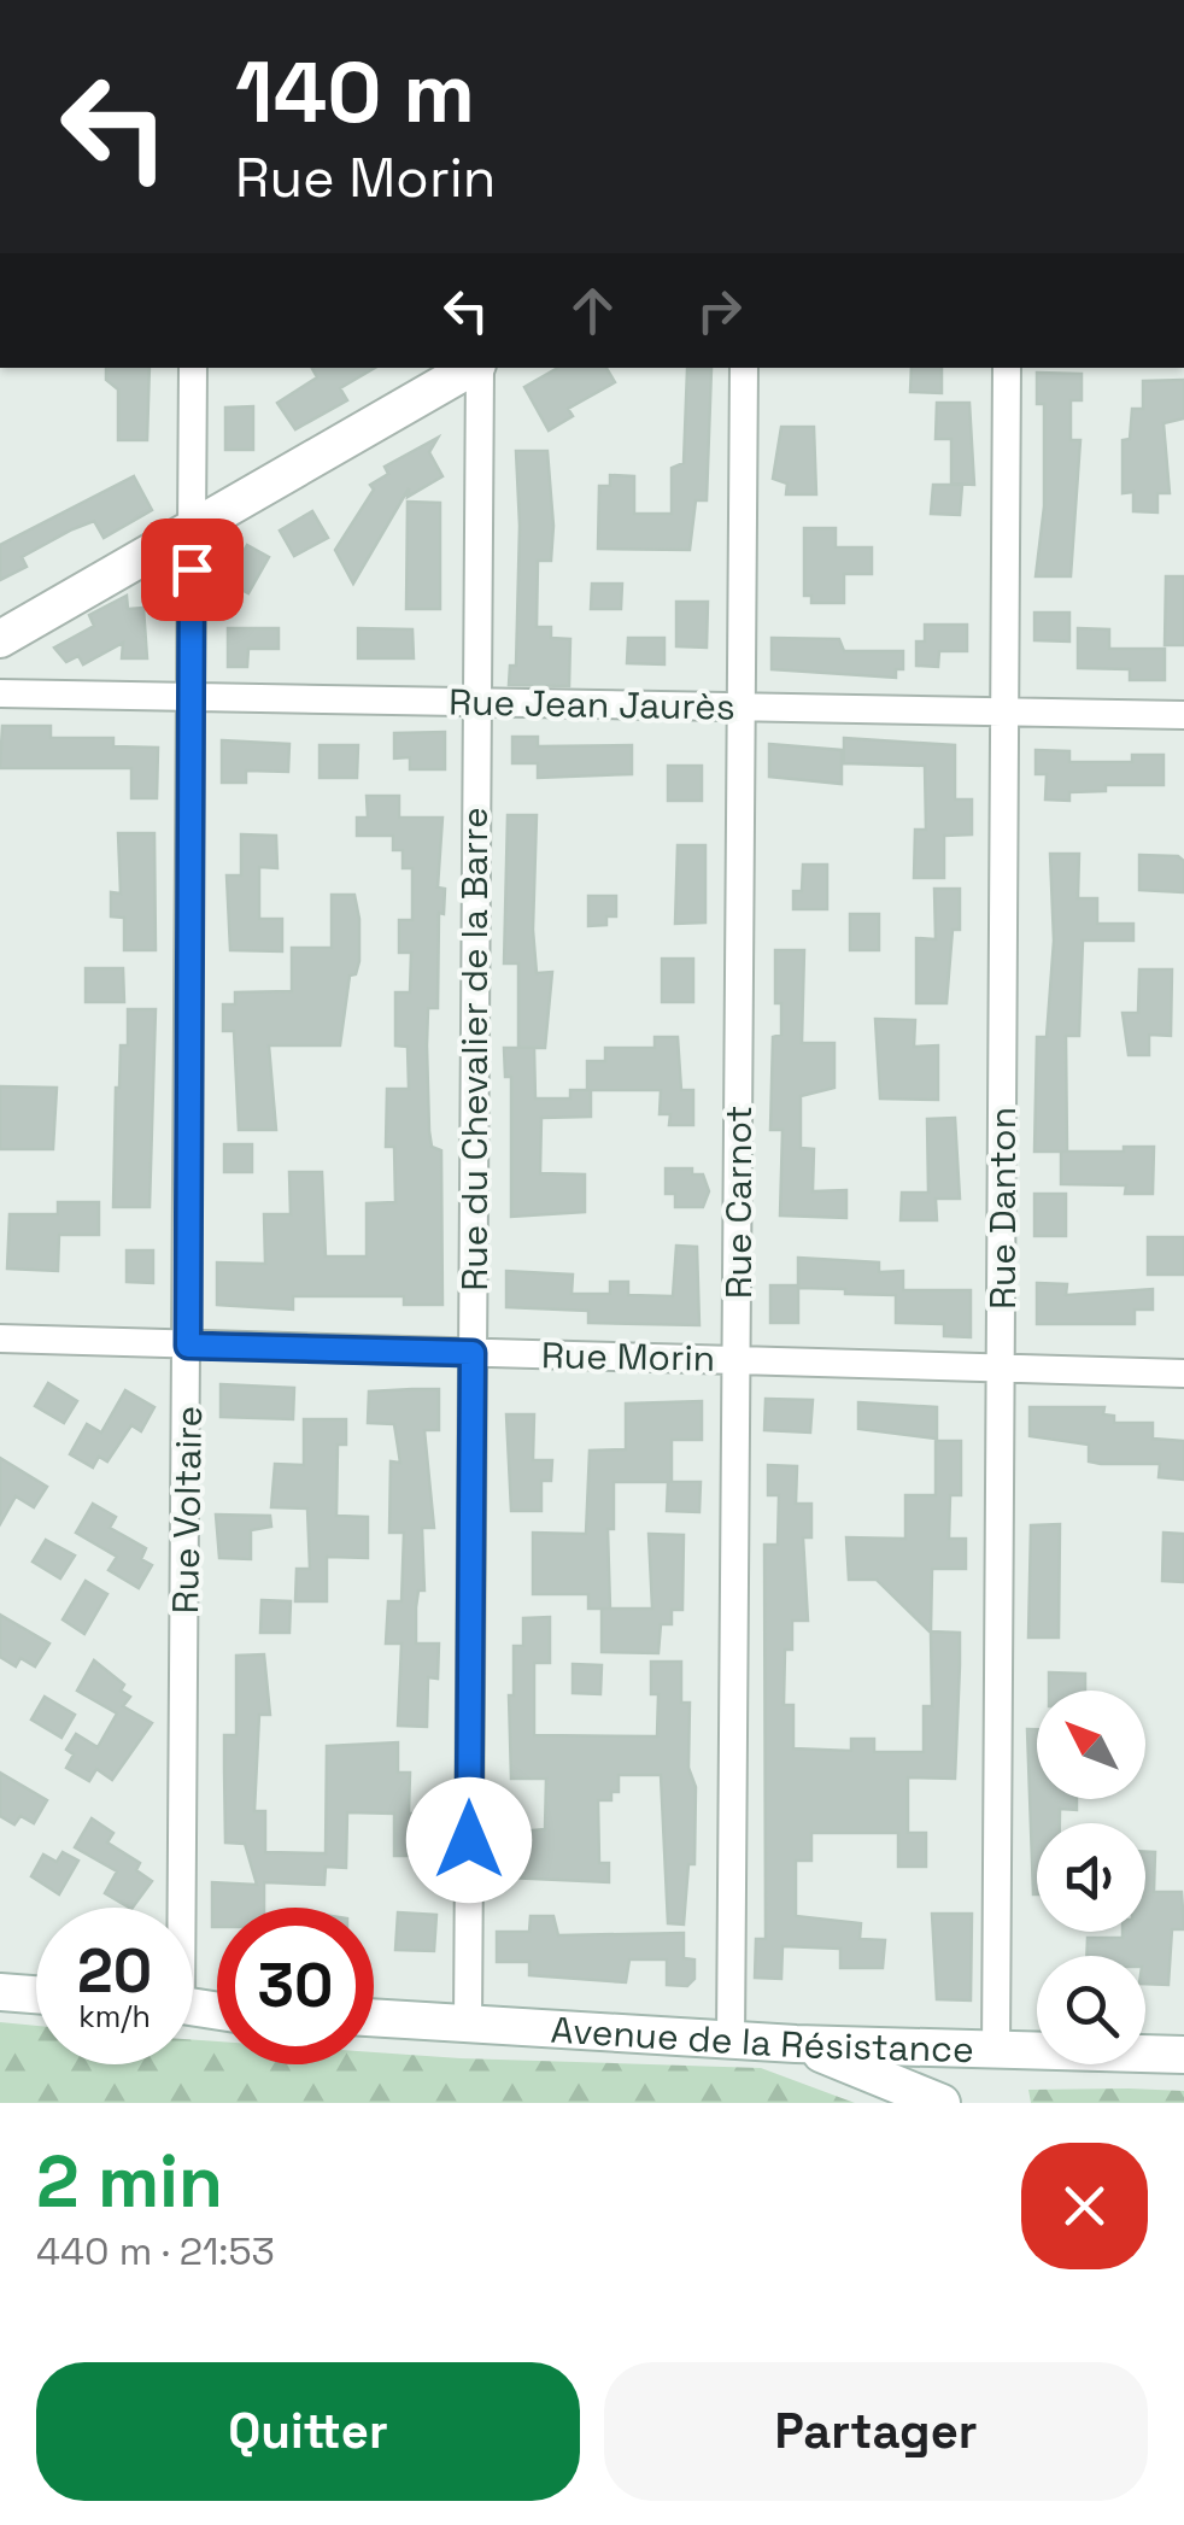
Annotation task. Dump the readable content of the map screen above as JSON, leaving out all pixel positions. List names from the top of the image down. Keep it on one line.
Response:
{"streets":{"main road":["Avenue de la Résistance"],"street":["Rue Jean Jaurès","Rue du Chevalier de la Barre","Rue Carnot","Rue Danton","Rue Morin","Rue Voltaire"]},"crossings":[["Rue Jean Jaurès","Rue du Chevalier de la Barre"],["Rue Jean Jaurès","Rue Carnot"],["Rue Jean Jaurès","Rue Danton"],["Rue Jean Jaurès","Rue Voltaire"],["Rue du Chevalier de la Barre","Rue Morin"],["Rue du Chevalier de la Barre","Avenue de la Résistance"],["Rue Carnot","Rue Morin"],["Rue Carnot","Avenue de la Résistance"],["Rue Danton","Rue Morin"],["Rue Danton","Avenue de la Résistance"],["Rue Morin","Rue Voltaire"]],"north":"top left","page":{"turn":["140 m","Rue Morin"],"speed":"20 km/h","limit":"30","heading":["2 min","440 m · 21:53"],"buttons":["Quitter","Partager"]}}
